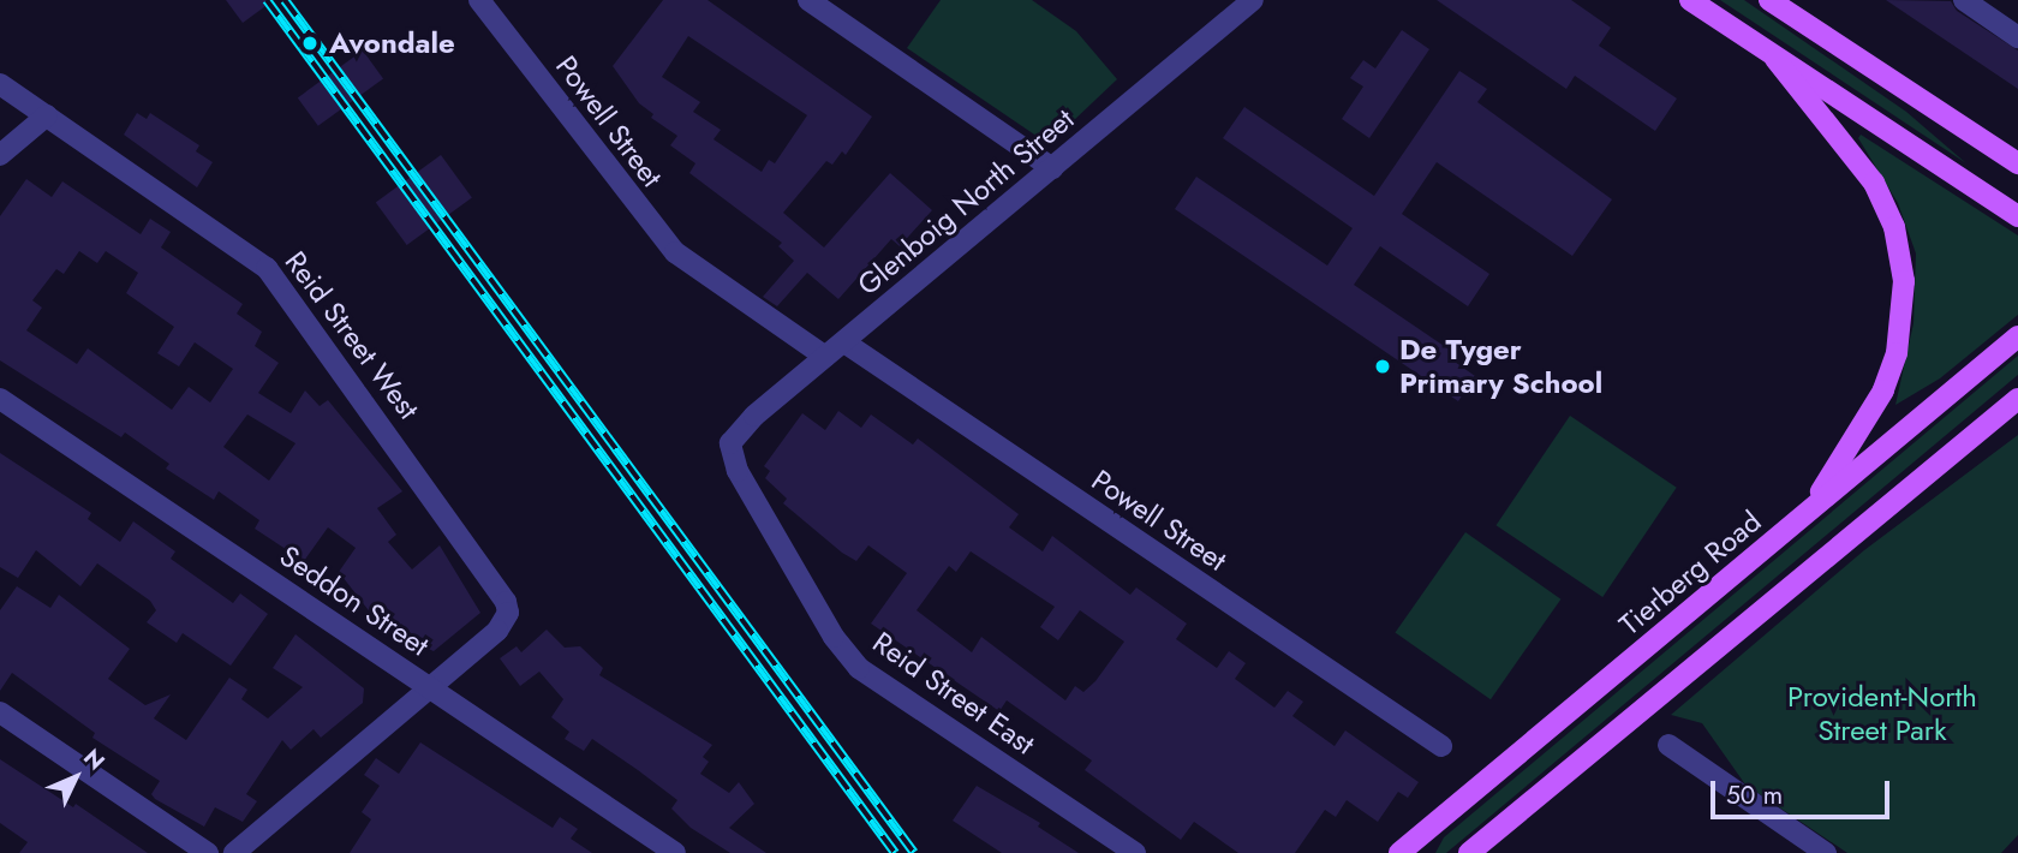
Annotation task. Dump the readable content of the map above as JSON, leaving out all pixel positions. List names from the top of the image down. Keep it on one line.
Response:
{"streets":{"main road":["Tierberg Road"],"street":["Powell Street","Glenboig North Street","Reid Street West","Seddon Street","Reid Street East"]},"crossings":[["Powell Street","Glenboig North Street"],["Glenboig North Street","Reid Street East"],["Reid Street West","Seddon Street"]],"parks":["Provident-North Street Park"],"places":["Avondale","De Tyger Primary School"],"scale_bar":"50 m","north":"top right"}
